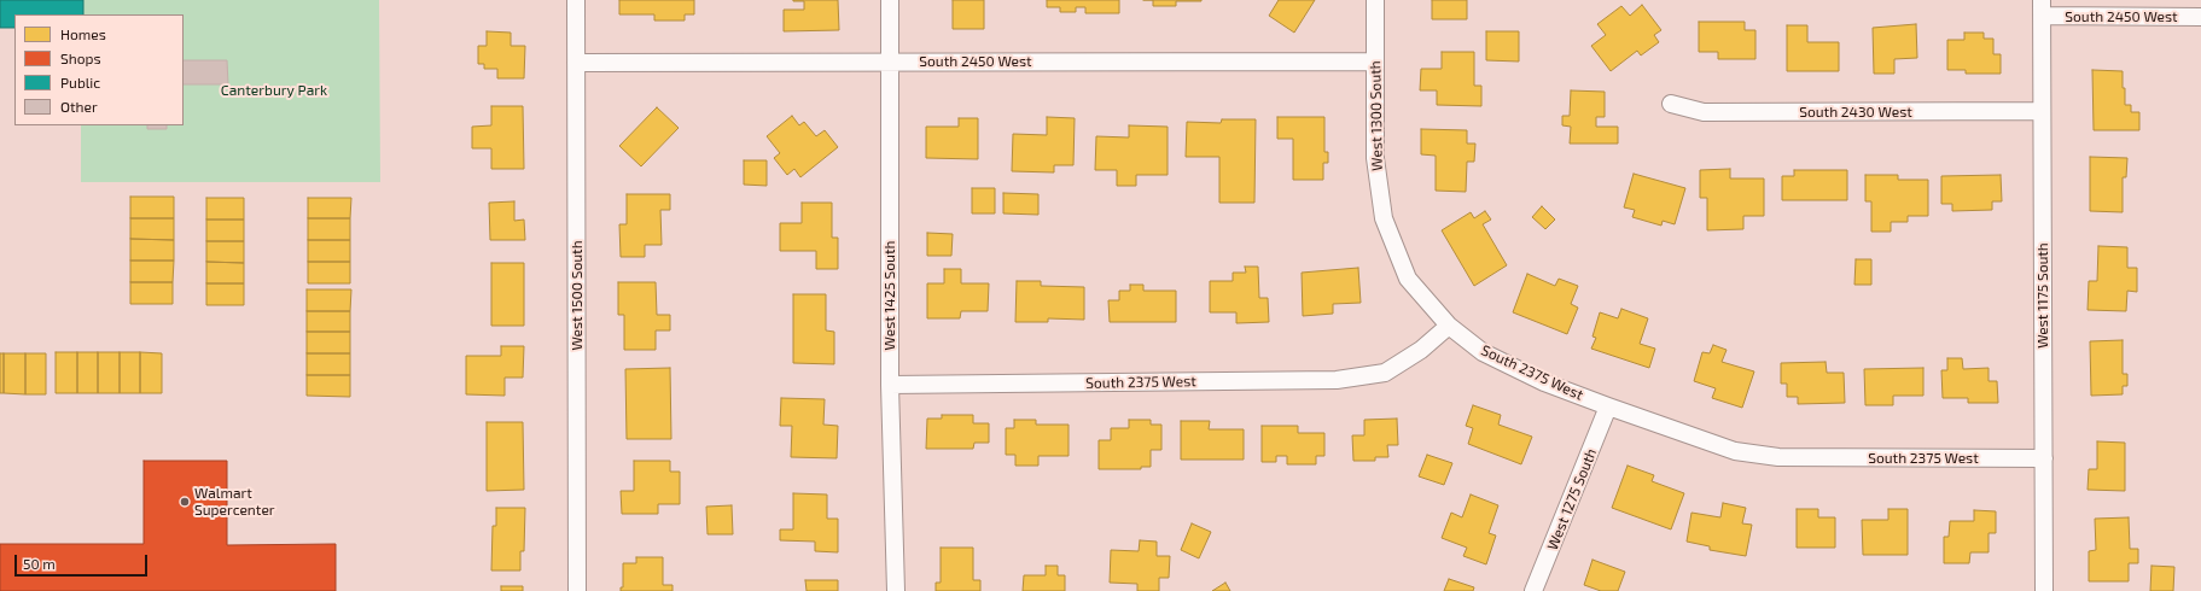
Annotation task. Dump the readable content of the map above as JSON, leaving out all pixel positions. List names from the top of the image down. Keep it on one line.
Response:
{"streets":{"street":["South 2450 West","South 2430 West","West 1300 South","West 1500 South","West 1425 South","West 1175 South","South 2375 West","West 1275 South"]},"crossings":[["South 2450 West","West 1300 South"],["South 2450 West","West 1500 South"],["South 2450 West","West 1425 South"],["South 2450 West","West 1175 South"],["South 2430 West","West 1175 South"],["West 1300 South","South 2375 West"],["West 1425 South","South 2375 West"],["West 1175 South","South 2375 West"],["South 2375 West","West 1275 South"]],"parks":["Canterbury Park"],"places":["Walmart Supercenter"],"legend":["Homes","Shops","Public","Other"],"scale_bar":"50 m"}
